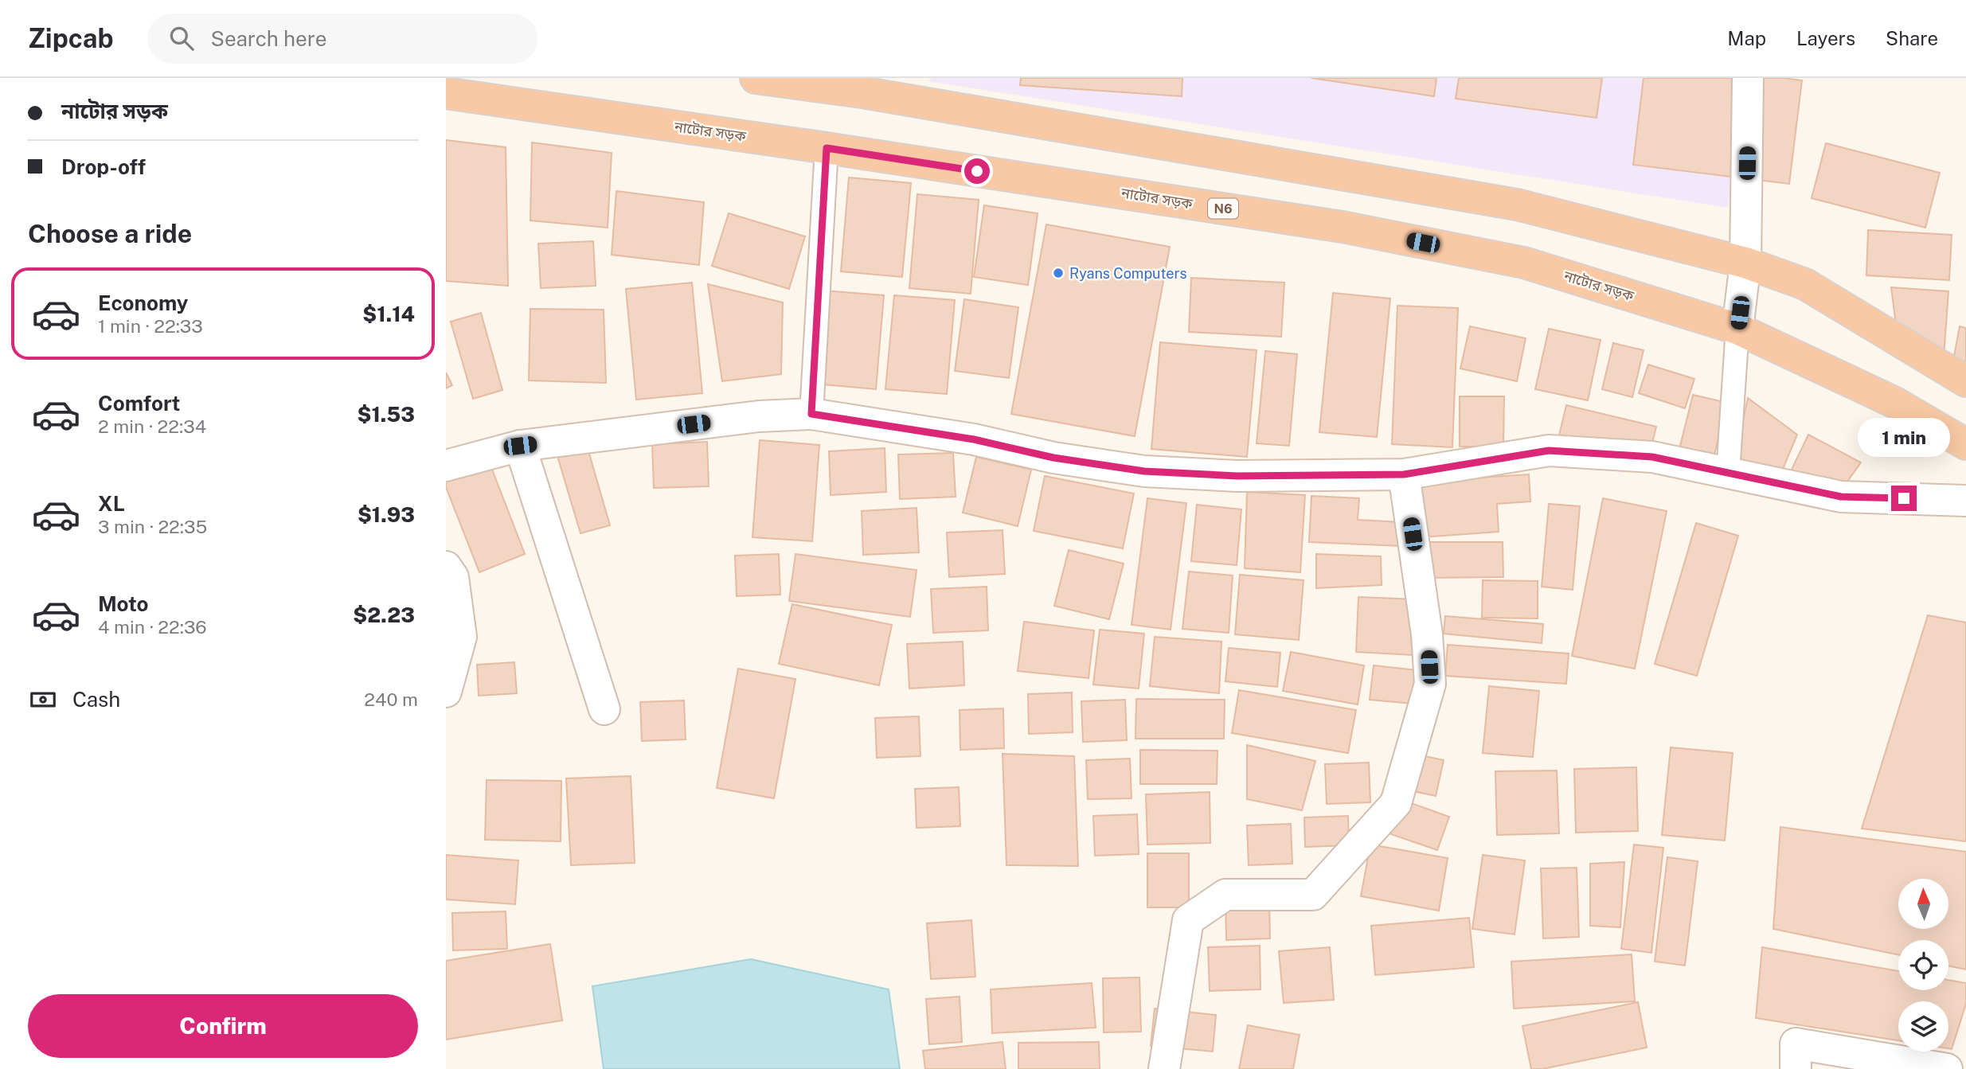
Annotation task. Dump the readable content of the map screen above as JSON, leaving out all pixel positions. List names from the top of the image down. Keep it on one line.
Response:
{"streets":{"highway":["নাটোর সড়ক","N6"]},"places":["Ryans Computers"],"north":"top","page":{"header":"Zipcab","search":"Search here","nav":["Map","Layers","Share"],"banner":["নাটোর সড়ক","Drop-off"],"heading":"Choose a ride","list":[{"name":"Economy","note":"1 min · 22:33","value":"$1.14"},{"name":"Comfort","note":"2 min · 22:34","value":"$1.53"},{"name":"XL","note":"3 min · 22:35","value":"$1.93"},{"name":"Moto","note":"4 min · 22:36","value":"$2.23"}],"bubble":"1 min","pay":["Cash","240 m"],"buttons":"Confirm"}}
